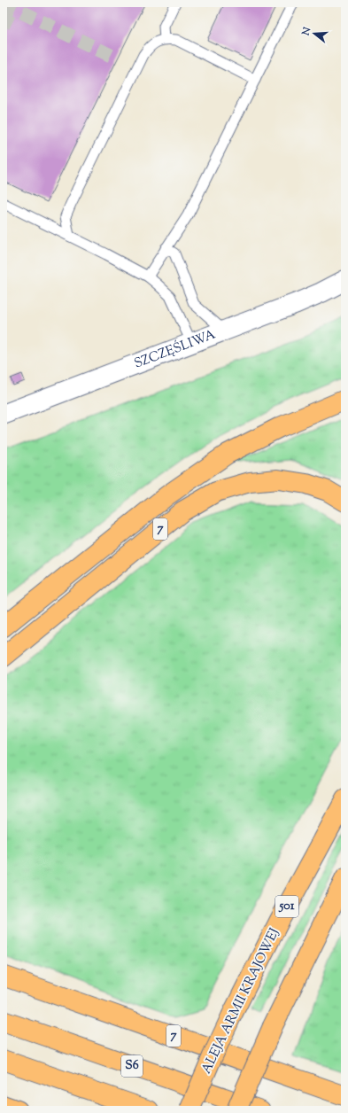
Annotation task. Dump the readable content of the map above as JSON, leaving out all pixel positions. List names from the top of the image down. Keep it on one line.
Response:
{"streets":{"main road":["7","501","ALEJA ARMII KRAJOWEJ","S6"],"street":["SZCZĘŚLIWA"]},"north":"left"}
